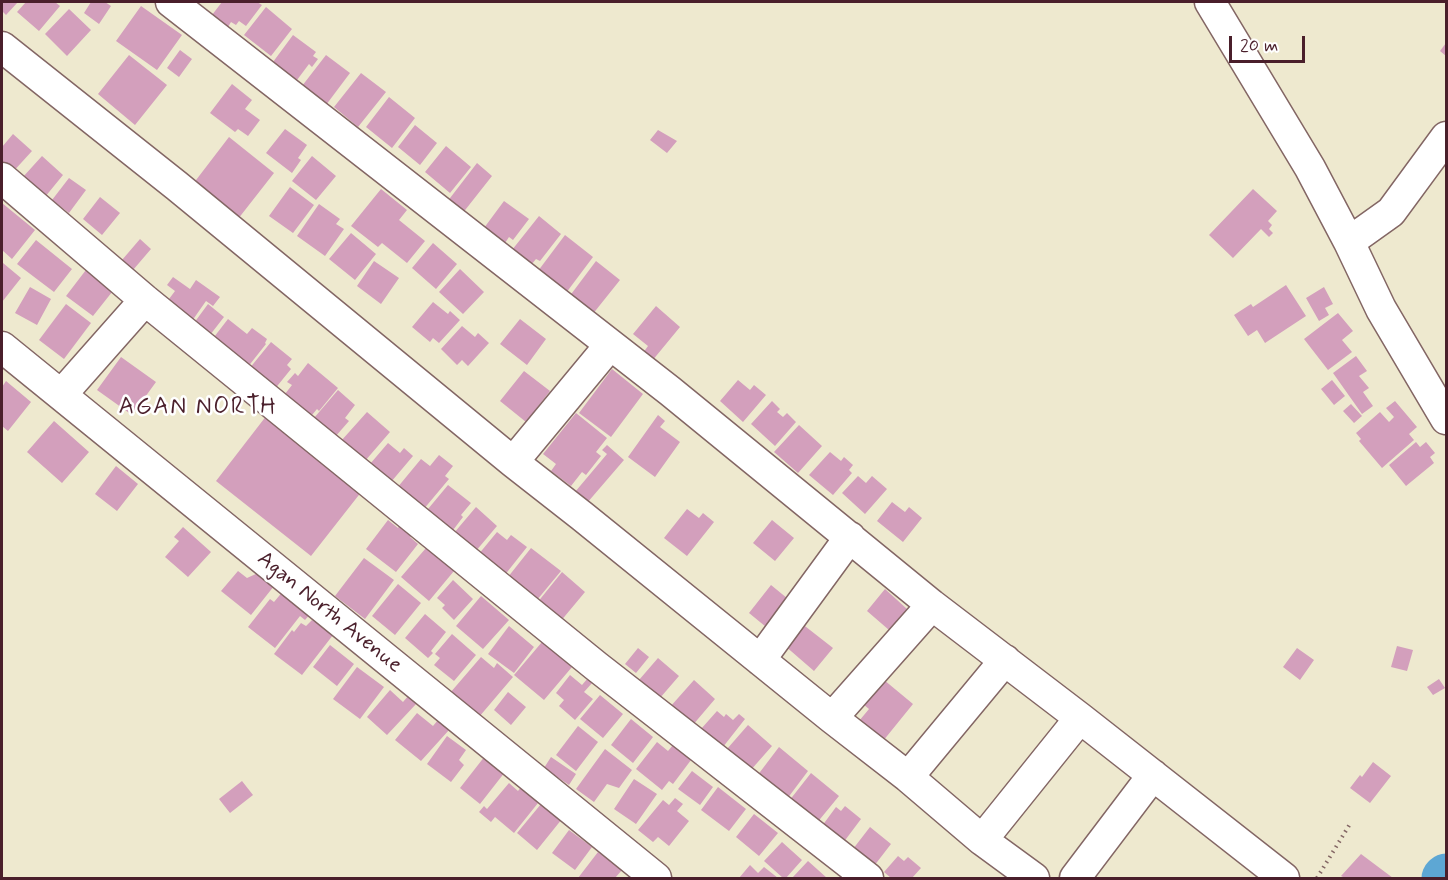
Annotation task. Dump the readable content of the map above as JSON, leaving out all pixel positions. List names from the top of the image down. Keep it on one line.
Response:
{"streets":{"street":["Agan North Avenue"]},"districts":["AGAN NORTH"],"scale_bar":"20 m"}
